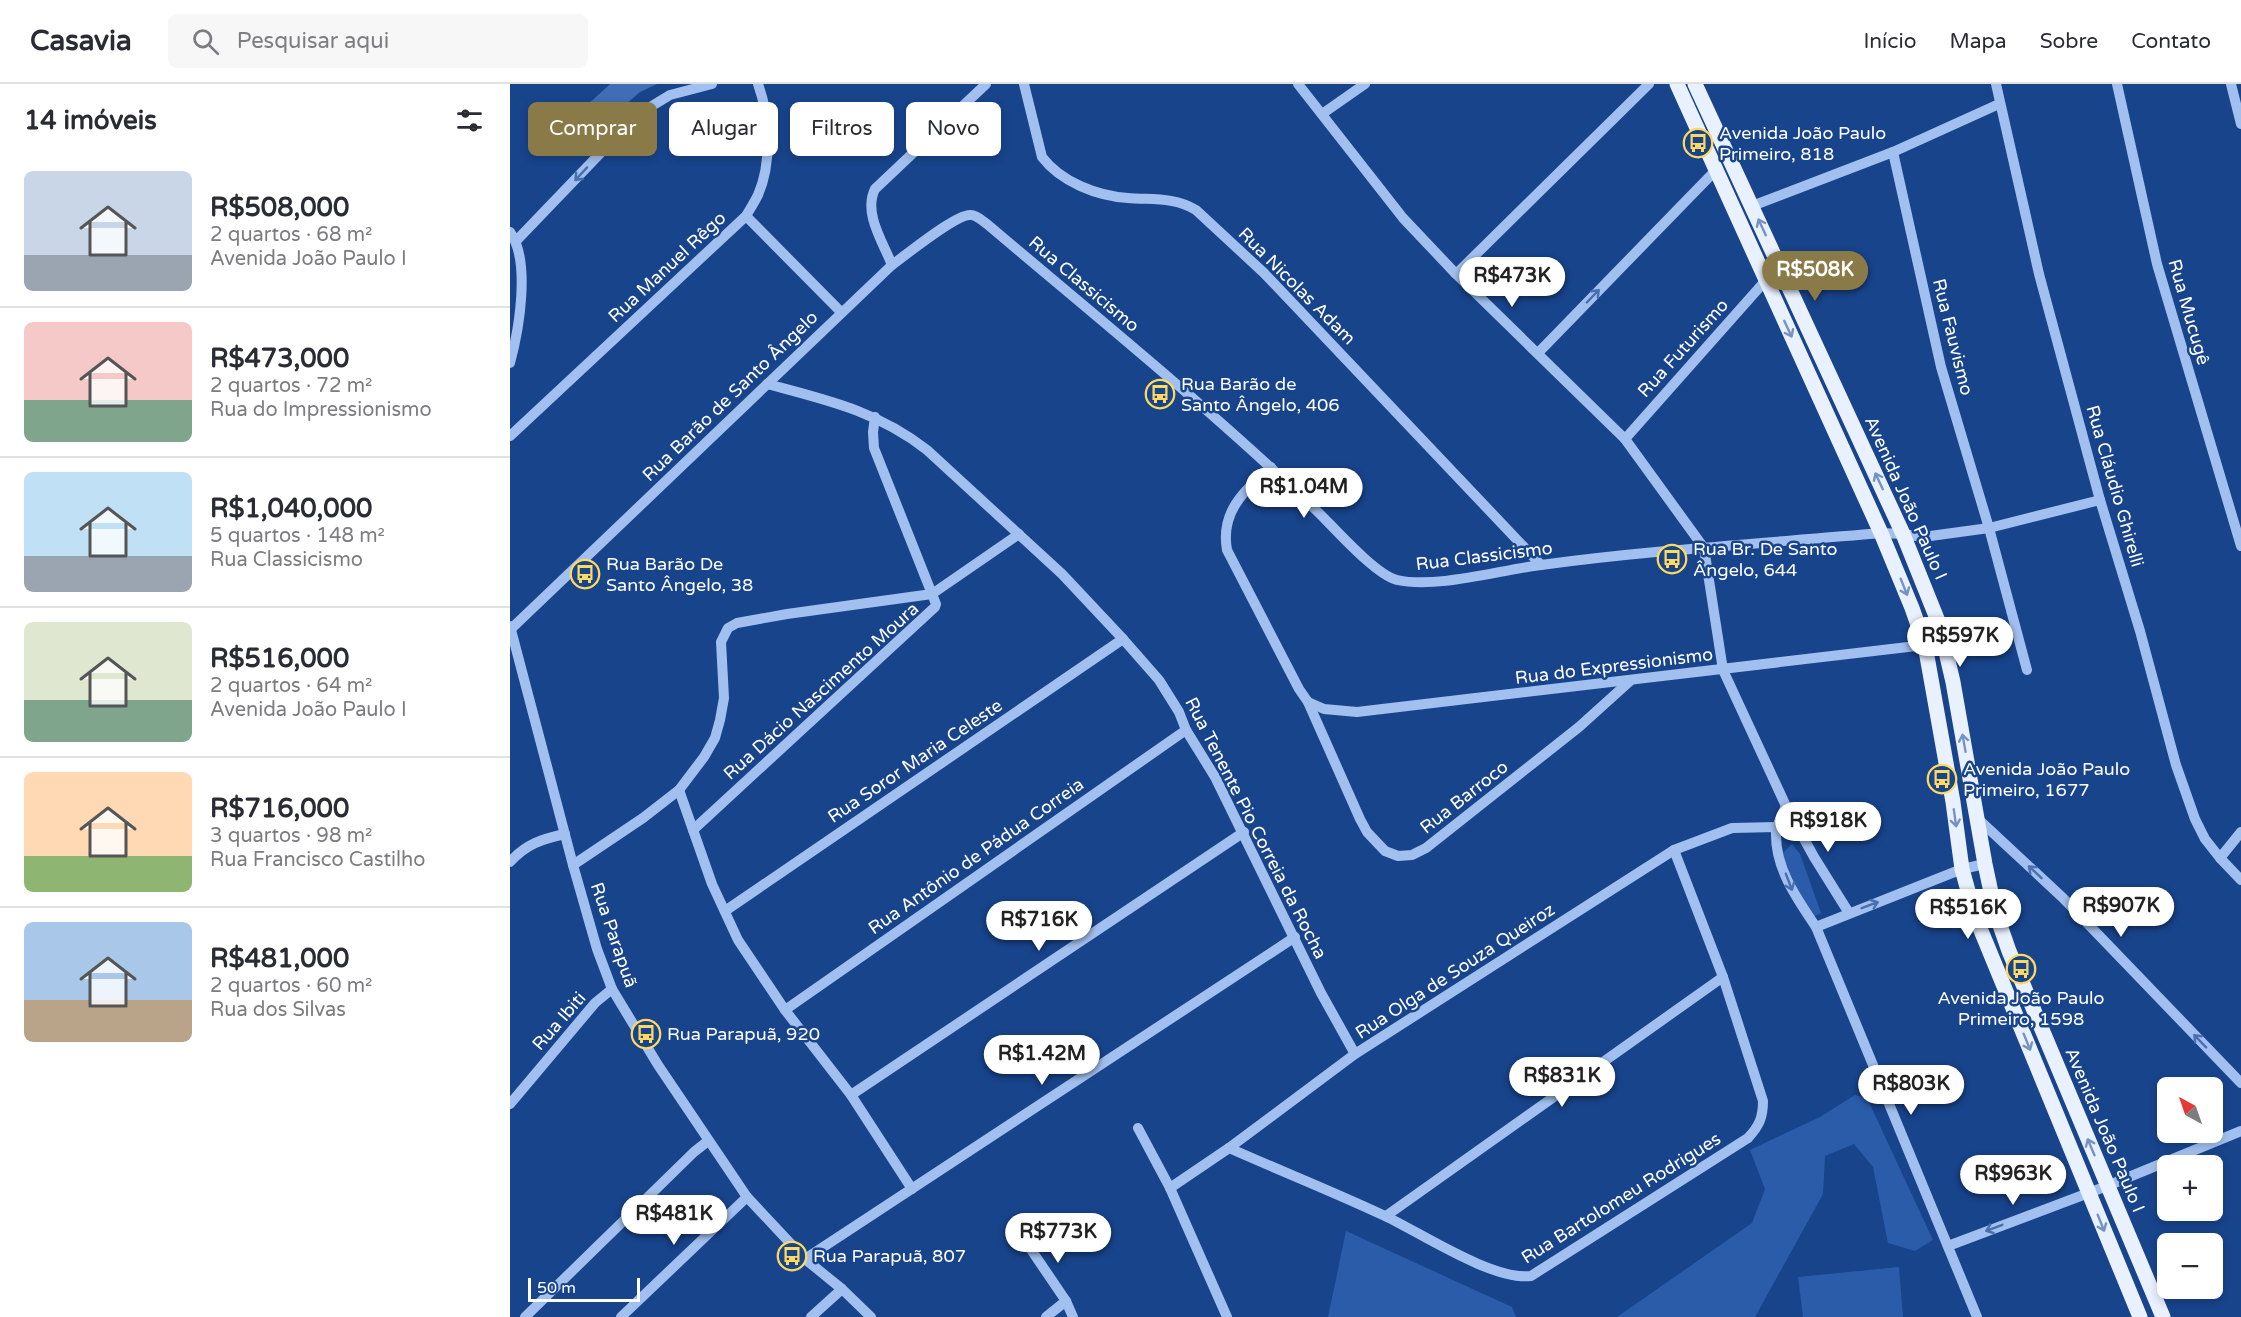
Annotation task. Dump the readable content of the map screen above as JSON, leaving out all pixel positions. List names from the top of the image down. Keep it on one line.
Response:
{"streets":{"main road":["Avenida João Paulo I"],"street":["Rua Manuel Rêgo","Rua Classicismo","Rua Nicolas Adam","Rua Mucugê","Rua Fauvismo","Rua Futurismo","Rua Barão de Santo Ângelo","Rua Cláudio Ghirelli","Rua do Expressionismo","Rua Dácio Nascimento Moura","Rua Soror Maria Celeste","Rua Barroco","Rua Tenente Pio Correia da Rocha","Rua Antônio de Pádua Correia","Rua Parapuã","Rua Olga de Souza Queiroz","Rua Ibiti","Rua Bartolomeu Rodrigues"]},"crossings":[["Rua Classicismo","Rua Nicolas Adam"],["Rua Classicismo","Rua Fauvismo"],["Rua Classicismo","Rua Barão de Santo Ângelo"],["Rua Classicismo","Rua Cláudio Ghirelli"],["Rua Classicismo","Avenida João Paulo I"],["Rua Classicismo","Rua Barroco"],["Rua Futurismo","Avenida João Paulo I"],["Rua Barão de Santo Ângelo","Rua Tenente Pio Correia da Rocha"],["Rua Barão de Santo Ângelo","Rua Parapuã"],["Avenida João Paulo I","Rua do Expressionismo"],["Rua do Expressionismo","Rua Barroco"],["Rua Dácio Nascimento Moura","Rua Tenente Pio Correia da Rocha"],["Rua Soror Maria Celeste","Rua Tenente Pio Correia da Rocha"],["Rua Tenente Pio Correia da Rocha","Rua Antônio de Pádua Correia"],["Rua Tenente Pio Correia da Rocha","Rua Olga de Souza Queiroz"],["Rua Parapuã","Rua Ibiti"],["Rua Olga de Souza Queiroz","Rua Bartolomeu Rodrigues"]],"places":{"bus stop":["Avenida João Paulo Primeiro, 818","Rua Barão de Santo Ângelo, 406","Rua Br. De Santo Ângelo, 644","Rua Barão De Santo Ângelo, 38","Avenida João Paulo Primeiro, 1677","Avenida João Paulo Primeiro, 1598","Rua Parapuã, 920","Rua Parapuã, 807"]},"scale_bar":"50 m","north":"top left","page":{"header":"Casavia","search":"Pesquisar aqui","nav":["Início","Mapa","Sobre","Contato"],"heading":"14 imóveis","chip":["Comprar","Alugar","Filtros","Novo"],"list":[{"name":"R$508,000","note":"2 quartos · 68 m² · Avenida João Paulo I"},{"name":"R$473,000","note":"2 quartos · 72 m² · Rua do Impressionismo"},{"name":"R$1,040,000","note":"5 quartos · 148 m² · Rua Classicismo"},{"name":"R$516,000","note":"2 quartos · 64 m² · Avenida João Paulo I"},{"name":"R$716,000","note":"3 quartos · 98 m² · Rua Francisco Castilho"},{"name":"R$481,000","note":"2 quartos · 60 m² · Rua dos Silvas"}],"price":["R$508K","R$473K","R$1.04M","R$597K","R$918K","R$907K","R$516K","R$716K","R$1.42M","R$831K","R$803K","R$963K","R$481K","R$773K"],"map_buttons":["+","−"],"scale":"50 m"}}
